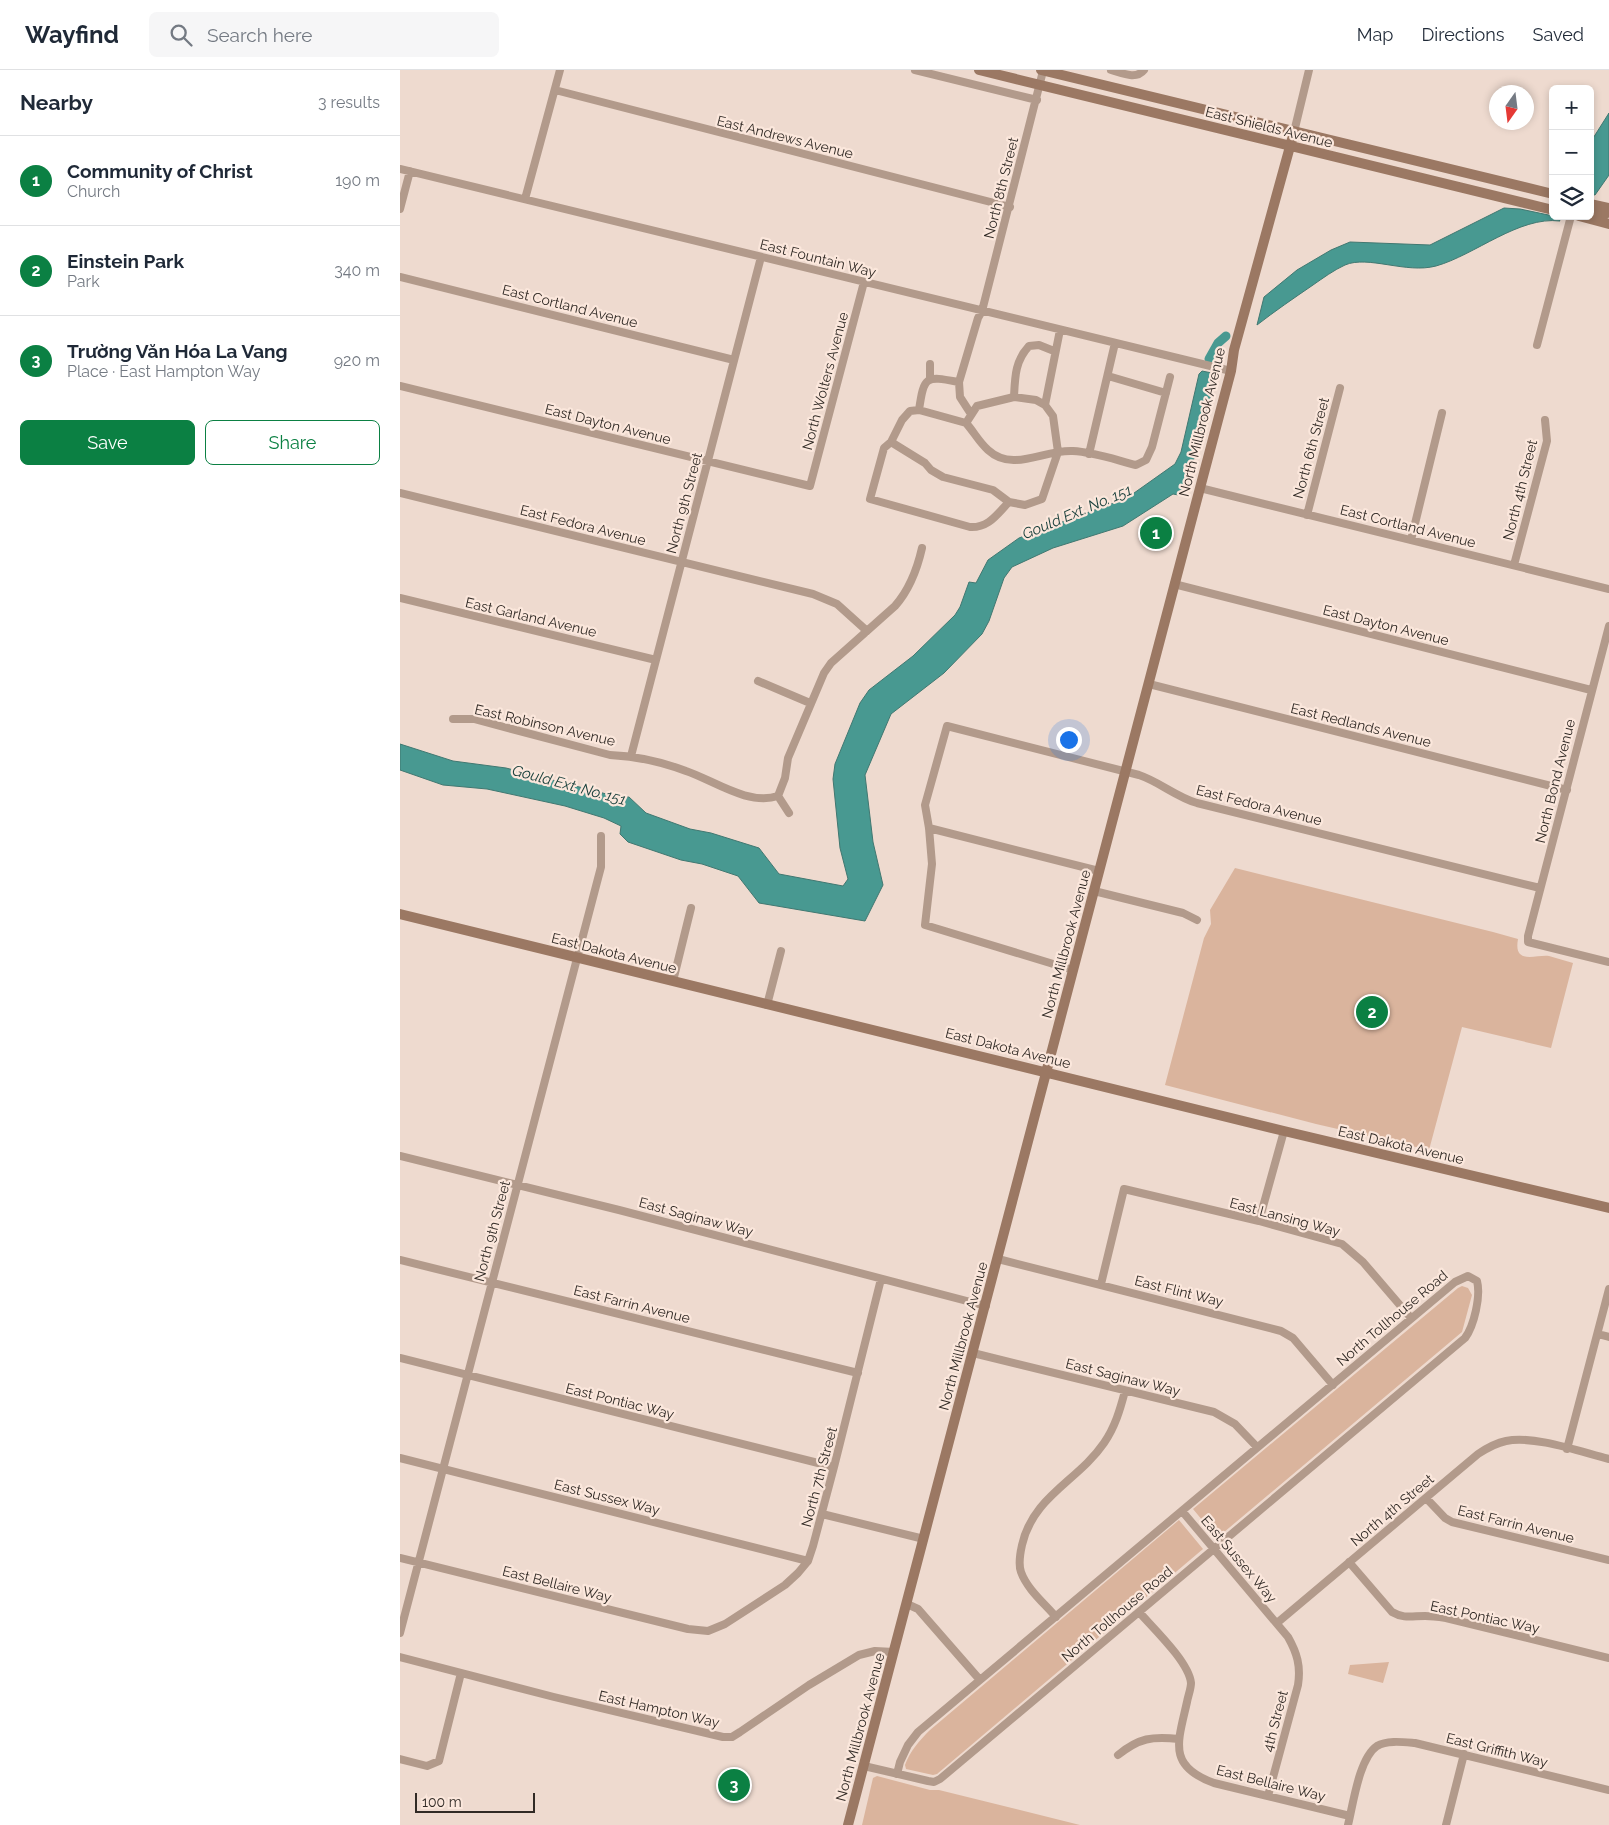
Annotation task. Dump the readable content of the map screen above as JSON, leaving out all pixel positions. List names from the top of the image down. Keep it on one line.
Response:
{"streets":{"street":["East Shields Avenue","East Andrews Avenue","North 8th Street","East Fountain Way","East Cortland Avenue","North Wolters Avenue","North Millbrook Avenue","East Dayton Avenue","North 6th Street","North 4th Street","North 9th Street","East Fedora Avenue","East Garland Avenue","East Robinson Avenue","East Redlands Avenue","North Bond Avenue","East Dakota Avenue","East Saginaw Way","East Lansing Way","East Flint Way","East Farrin Avenue","North Tollhouse Road","East Pontiac Way","North 7th Street","East Sussex Way","East Bellaire Way","East Hampton Way","4th Street","East Griffith Way"]},"crossings":[["East Shields Avenue","North 8th Street"],["East Shields Avenue","North Millbrook Avenue"],["East Andrews Avenue","North 8th Street"],["North 8th Street","East Fountain Way"],["East Fountain Way","North Wolters Avenue"],["East Fountain Way","North Millbrook Avenue"],["East Fountain Way","North 9th Street"],["East Cortland Avenue","North Millbrook Avenue"],["East Cortland Avenue","North 6th Street"],["East Cortland Avenue","North 4th Street"],["East Cortland Avenue","North 9th Street"],["North Wolters Avenue","East Dayton Avenue"],["North Millbrook Avenue","East Dayton Avenue"],["North Millbrook Avenue","East Fedora Avenue"],["North Millbrook Avenue","East Redlands Avenue"],["North Millbrook Avenue","East Dakota Avenue"],["North Millbrook Avenue","East Saginaw Way"],["North Millbrook Avenue","East Flint Way"],["North Millbrook Avenue","North Tollhouse Road"],["North Millbrook Avenue","East Hampton Way"],["East Dayton Avenue","North 9th Street"],["East Dayton Avenue","North Bond Avenue"],["North 4th Street","East Farrin Avenue"],["North 4th Street","East Pontiac Way"],["North 4th Street","East Sussex Way"],["North 4th Street","4th Street"],["North 9th Street","East Fedora Avenue"],["North 9th Street","East Garland Avenue"],["North 9th Street","East Robinson Avenue"],["North 9th Street","East Dakota Avenue"],["North 9th Street","East Saginaw Way"],["North 9th Street","East Farrin Avenue"],["North 9th Street","East Pontiac Way"],["North 9th Street","East Sussex Way"],["North 9th Street","East Bellaire Way"],["East Fedora Avenue","North Bond Avenue"],["East Redlands Avenue","North Bond Avenue"],["East Saginaw Way","North Tollhouse Road"],["East Saginaw Way","North 7th Street"],["East Lansing Way","East Flint Way"],["East Lansing Way","North Tollhouse Road"],["East Flint Way","North Tollhouse Road"],["East Farrin Avenue","North 7th Street"],["North Tollhouse Road","East Sussex Way"],["North Tollhouse Road","East Bellaire Way"],["East Pontiac Way","North 7th Street"],["North 7th Street","East Sussex Way"],["North 7th Street","East Bellaire Way"],["East Sussex Way","4th Street"],["East Bellaire Way","4th Street"],["East Bellaire Way","East Griffith Way"]],"water":["Gould Ext. No. 151"],"scale_bar":"100 m","north":"bottom","page":{"header":"Wayfind","search":"Search here","nav":["Map","Directions","Saved"],"heading":["Nearby","3 results"],"map_buttons":["+","−"],"list":[{"mark":"1","name":"Community of Christ","note":"Church","value":"190 m"},{"mark":"2","name":"Einstein Park","note":"Park","value":"340 m"},{"mark":"3","name":"Trường Văn Hóa La Vang","note":"Place · East Hampton Way","value":"920 m"}],"buttons":["Save","Share"],"pins":["1","2","3"],"scale":"100 m"}}
